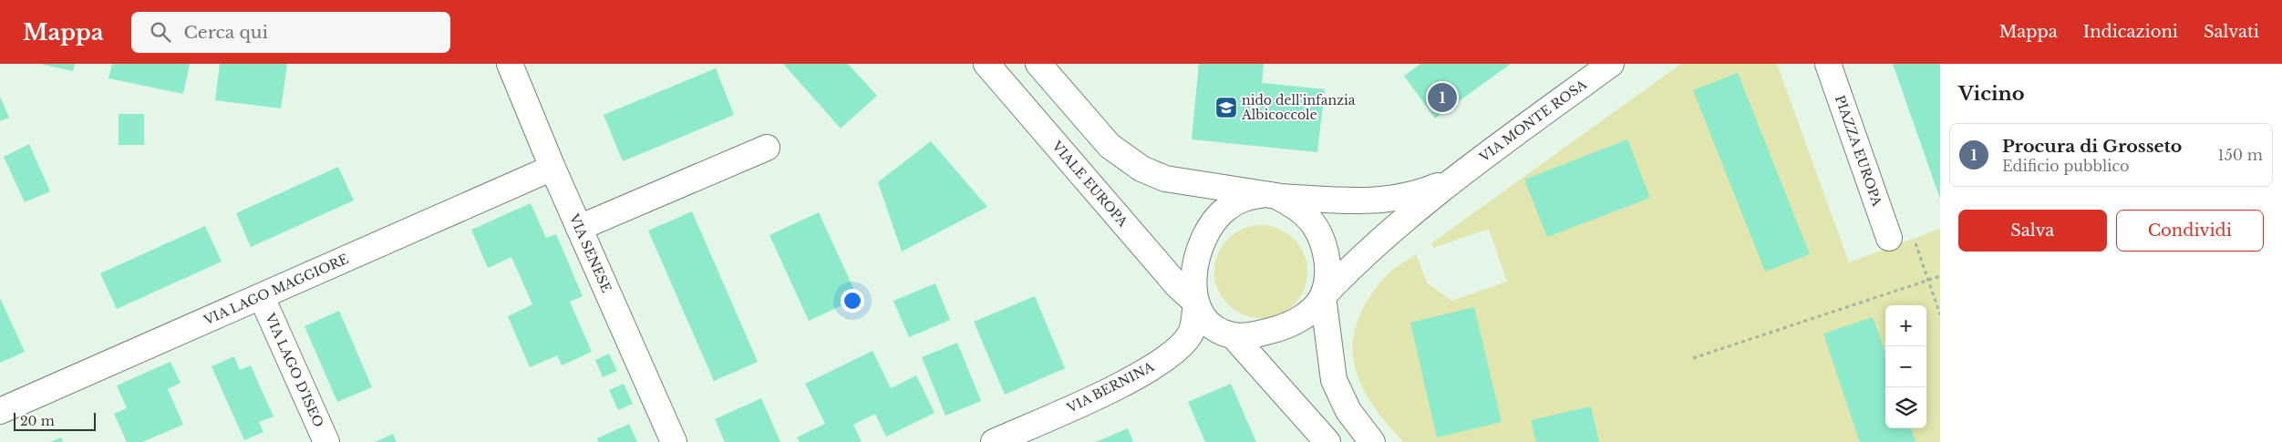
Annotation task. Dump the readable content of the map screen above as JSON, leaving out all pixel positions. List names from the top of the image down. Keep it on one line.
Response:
{"streets":{"street":["VIA MONTE ROSA","PIAZZA EUROPA","VIALE EUROPA","VIA SENESE","VIA LAGO MAGGIORE","VIA LAGO D'ISEO","VIA BERNINA"]},"crossings":[["VIA MONTE ROSA","VIALE EUROPA"],["VIA MONTE ROSA","VIA BERNINA"],["VIALE EUROPA","VIA BERNINA"],["VIA SENESE","VIA LAGO MAGGIORE"],["VIA LAGO MAGGIORE","VIA LAGO D'ISEO"]],"places":{"school or university":["nido dell'infanzia Albicoccole"]},"scale_bar":"20 m","page":{"header":"Mappa","search":"Cerca qui","nav":["Mappa","Indicazioni","Salvati"],"heading":"Vicino","pins":"1","list":[{"mark":"1","name":"Procura di Grosseto","note":"Edificio pubblico","value":"150 m"}],"buttons":["Salva","Condividi"],"map_buttons":["+","−"],"scale":"20 m"}}
